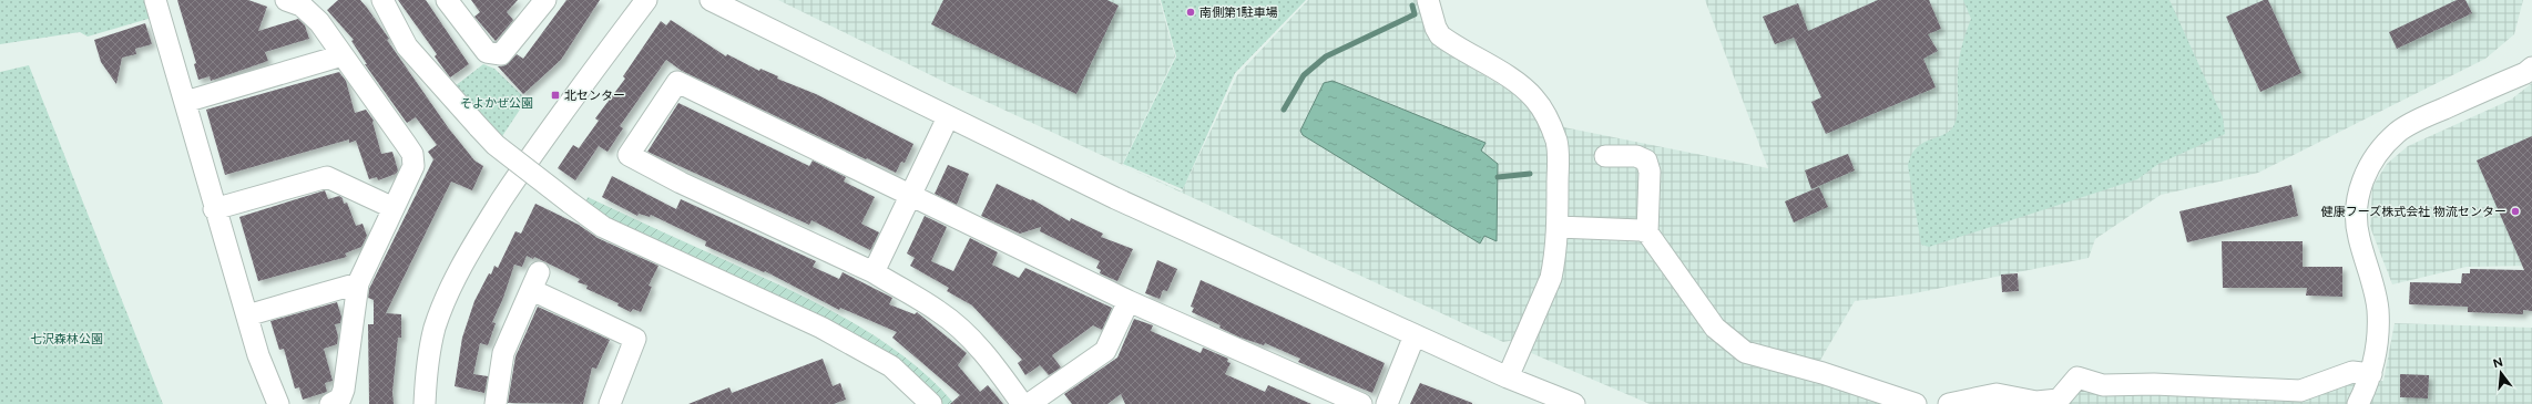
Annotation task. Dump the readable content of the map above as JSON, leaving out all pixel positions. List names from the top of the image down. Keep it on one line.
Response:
{"parks":["そよかぜ公園","七沢森林公園"],"places":{"other":["南側第1駐車場","健康フーズ株式会社 物流センター"],"transit":["北センター"]},"north":"top"}
